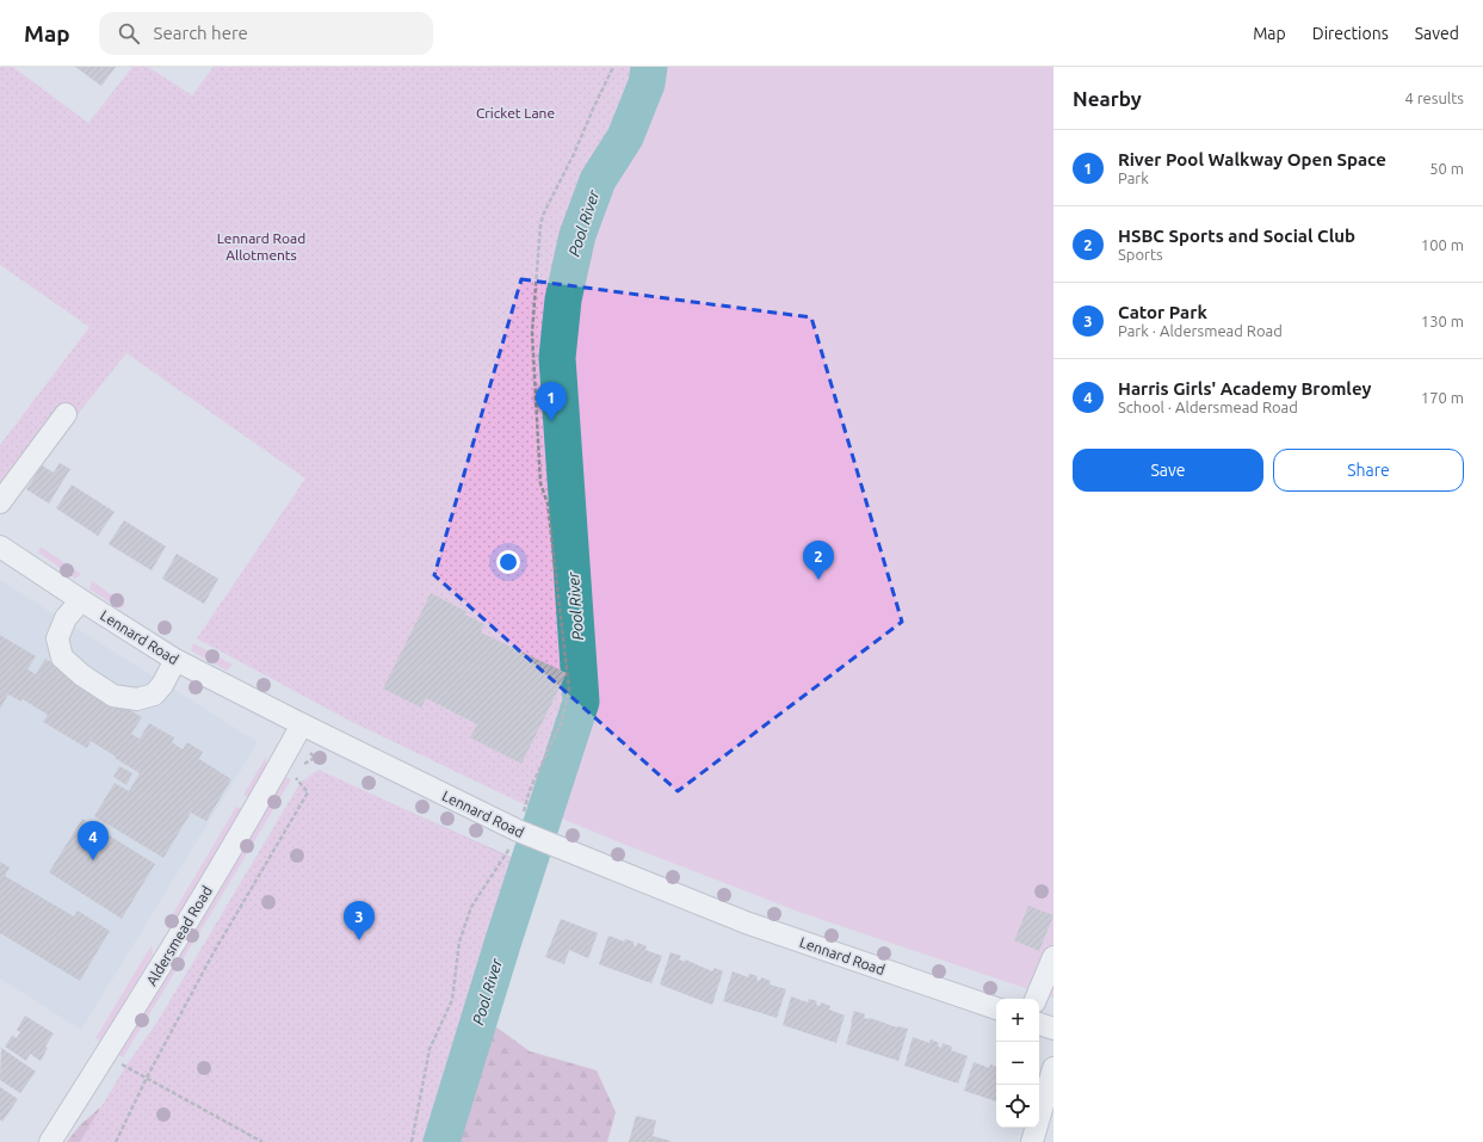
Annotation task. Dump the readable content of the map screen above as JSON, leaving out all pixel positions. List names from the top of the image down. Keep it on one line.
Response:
{"streets":{"street":["Lennard Road","Aldersmead Road"]},"crossings":[["Lennard Road","Aldersmead Road"]],"water":["Pool River"],"parks":["Cricket Lane","Lennard Road Allotments"],"page":{"header":"Map","search":"Search here","nav":["Map","Directions","Saved"],"heading":["Nearby","4 results"],"list":[{"mark":"1","name":"River Pool Walkway Open Space","note":"Park","value":"50 m"},{"mark":"2","name":"HSBC Sports and Social Club","note":"Sports","value":"100 m"},{"mark":"3","name":"Cator Park","note":"Park · Aldersmead Road","value":"130 m"},{"mark":"4","name":"Harris Girls' Academy Bromley","note":"School · Aldersmead Road","value":"170 m"}],"pins":["1","2","4","3"],"buttons":["Save","Share"],"map_buttons":["+","−"]}}
